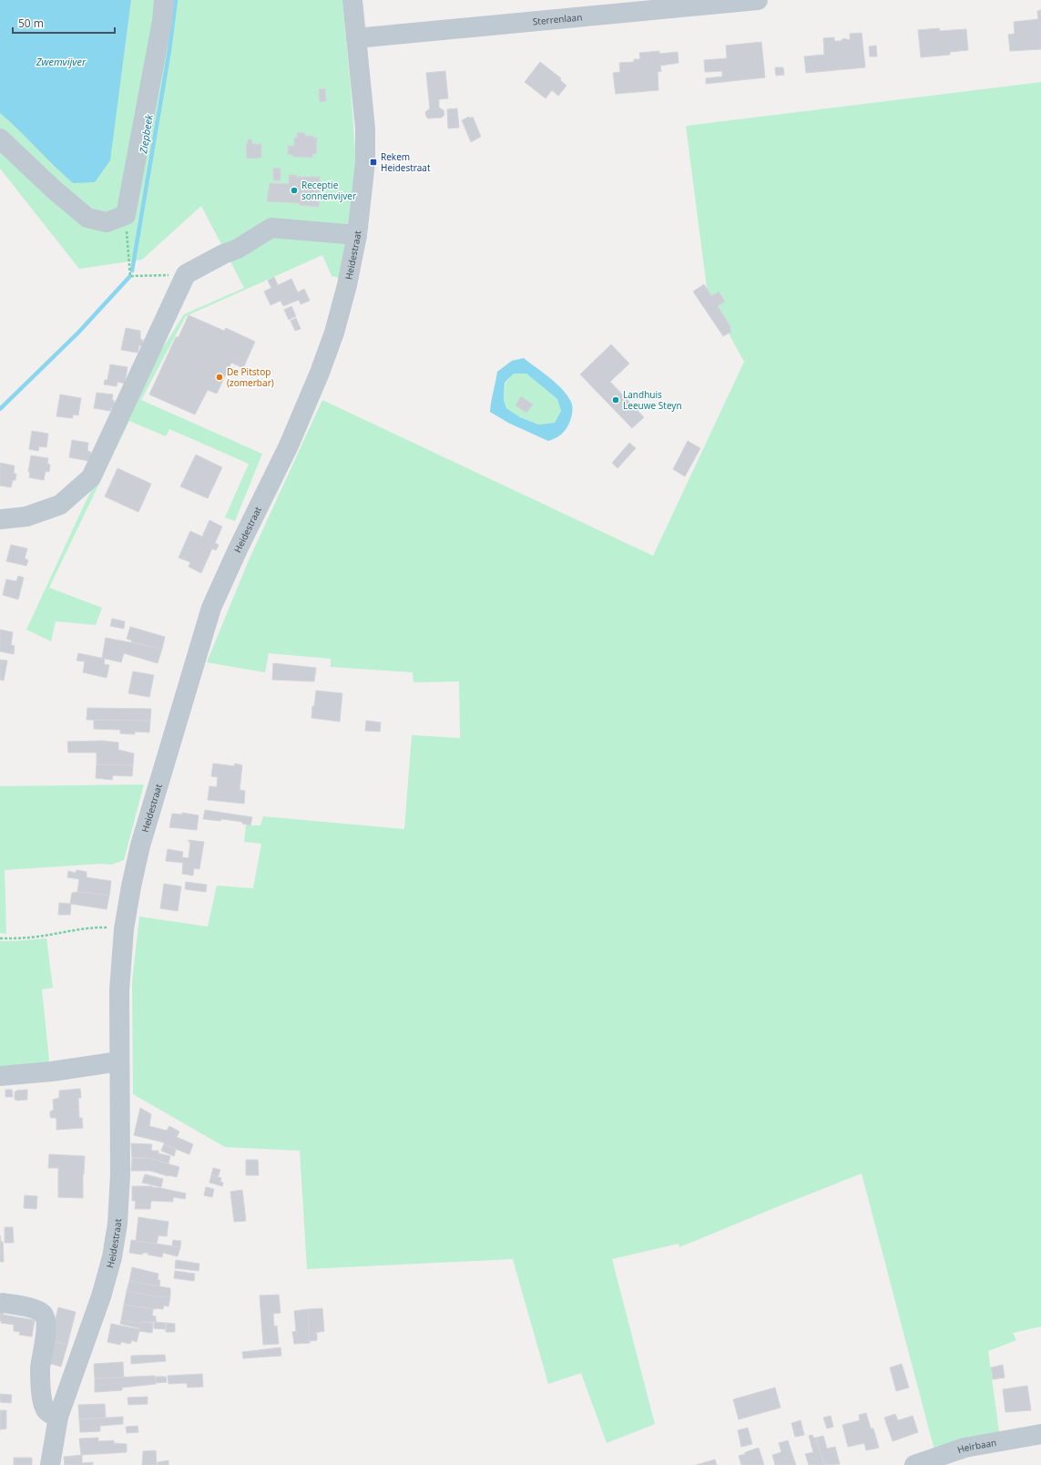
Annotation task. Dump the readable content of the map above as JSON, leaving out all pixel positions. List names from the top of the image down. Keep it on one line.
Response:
{"streets":{"street":["Sterrenlaan","Heidestraat","Heirbaan"]},"crossings":[["Sterrenlaan","Heidestraat"]],"water":["Zwemvijver","Ziepbeek"],"places":{"transit":["Rekem Heidestraat"],"other":["Receptie sonnenvijver","De Pitstop (zomerbar)","Landhuis Leeuwe Steyn"]},"scale_bar":"50 m"}
